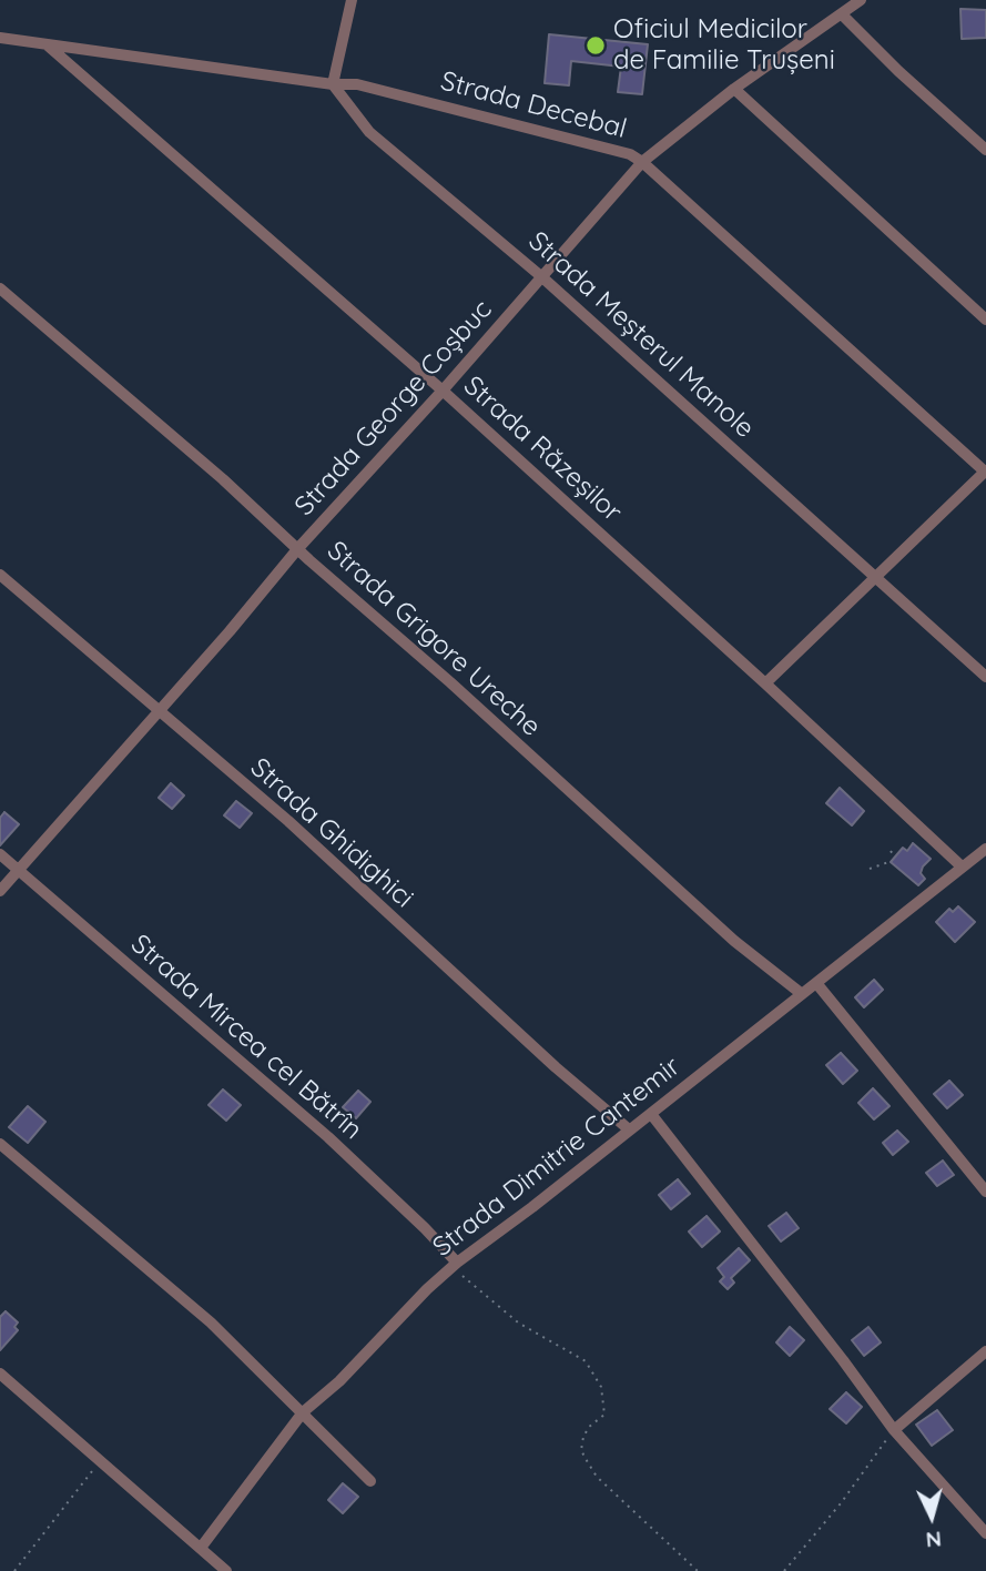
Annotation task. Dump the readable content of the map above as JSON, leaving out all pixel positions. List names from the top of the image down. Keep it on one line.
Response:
{"streets":{"street":["Strada Decebal","Strada Meșterul Manole","Strada George Coșbuc","Strada Răzeșilor","Strada Grigore Ureche","Strada Ghidighici","Strada Mircea cel Bătrîn","Strada Dimitrie Cantemir"]},"crossings":[["Strada Decebal","Strada Meșterul Manole"],["Strada Decebal","Strada George Coșbuc"],["Strada Decebal","Strada Răzeșilor"],["Strada Meșterul Manole","Strada George Coșbuc"],["Strada George Coșbuc","Strada Răzeșilor"],["Strada George Coșbuc","Strada Grigore Ureche"],["Strada George Coșbuc","Strada Ghidighici"],["Strada George Coșbuc","Strada Mircea cel Bătrîn"],["Strada Răzeșilor","Strada Dimitrie Cantemir"],["Strada Grigore Ureche","Strada Dimitrie Cantemir"],["Strada Ghidighici","Strada Dimitrie Cantemir"],["Strada Mircea cel Bătrîn","Strada Dimitrie Cantemir"]],"places":["Oficiul Medicilor de Familie Trușeni"],"north":"bottom"}
